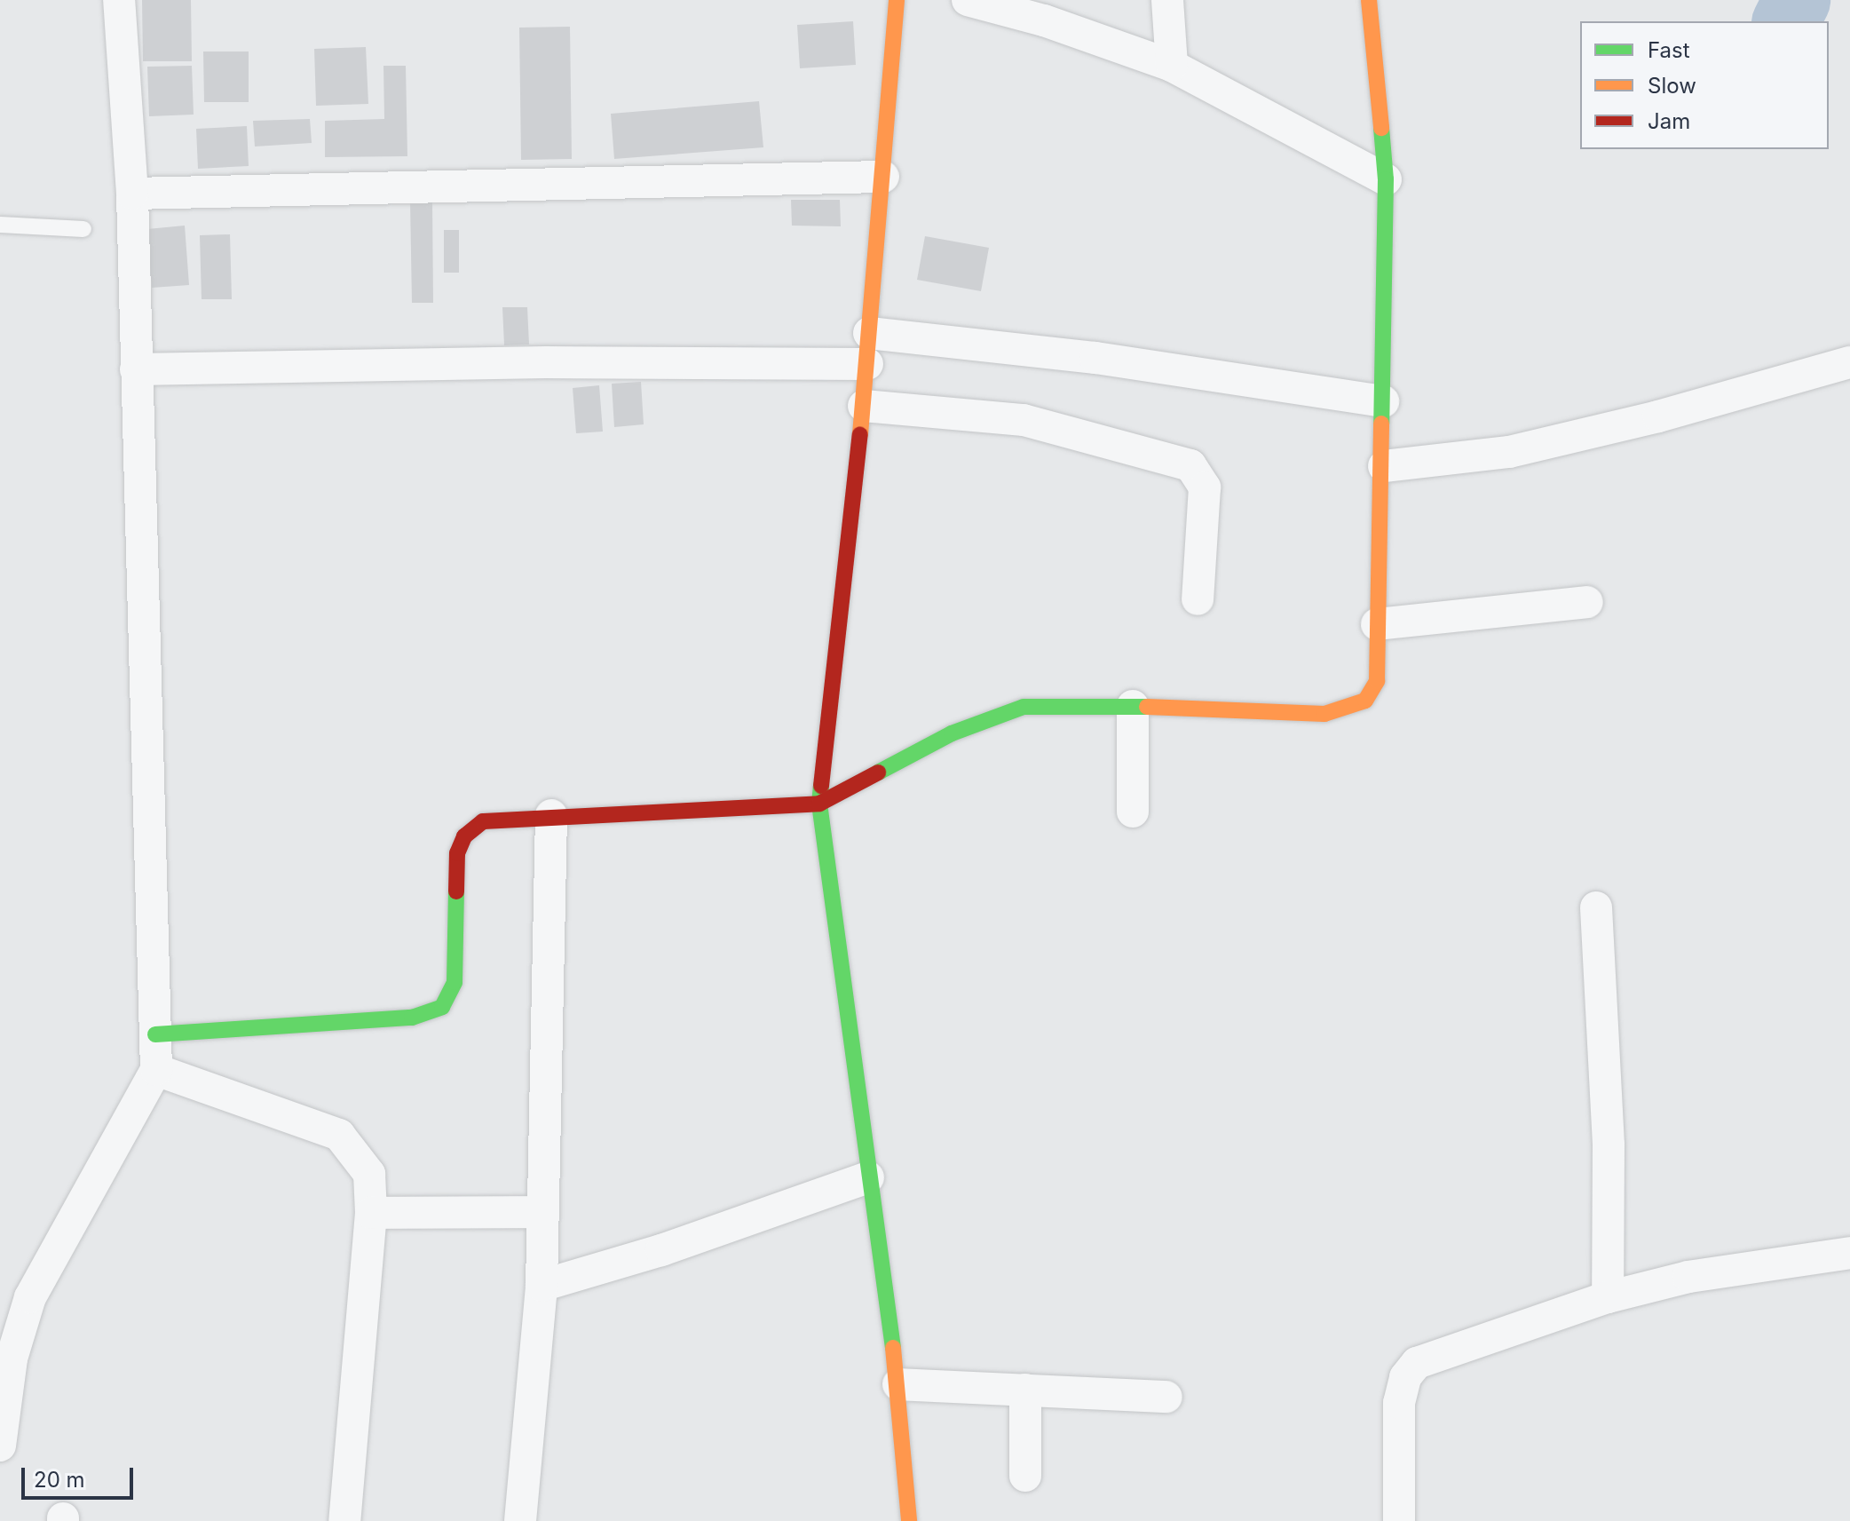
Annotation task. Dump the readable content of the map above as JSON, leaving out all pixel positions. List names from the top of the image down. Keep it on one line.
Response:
{"legend":["Fast","Slow","Jam"],"scale_bar":"20 m"}
